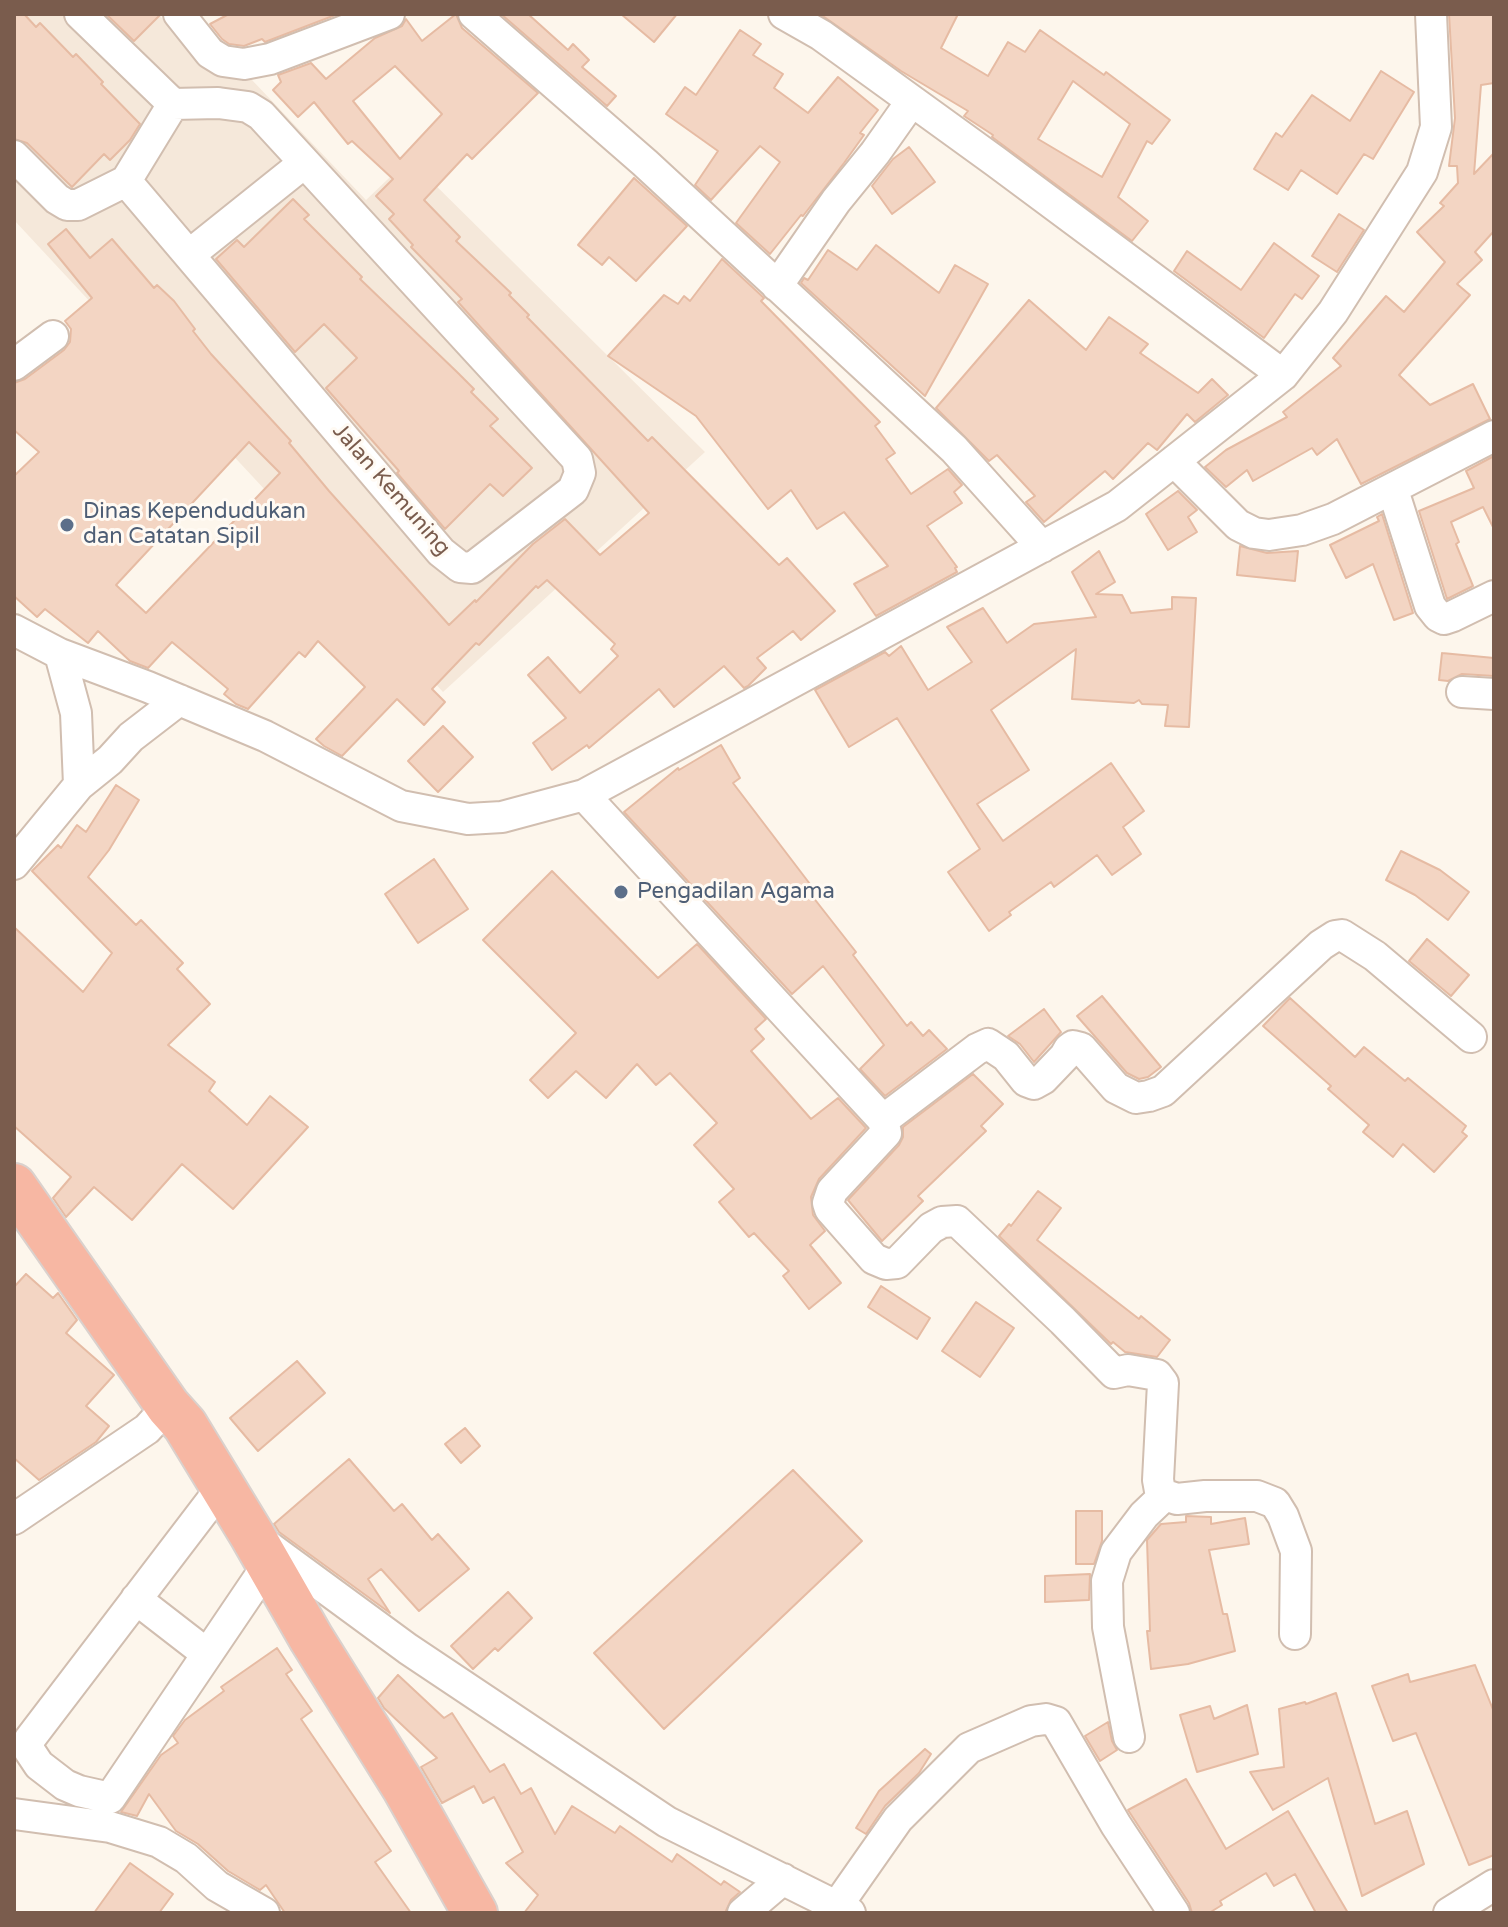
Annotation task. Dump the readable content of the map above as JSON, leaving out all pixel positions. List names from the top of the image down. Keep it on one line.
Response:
{"streets":{"street":["Jalan Kemuning"]},"places":["Dinas Kependudukan dan Catatan Sipil","Pengadilan Agama"]}
